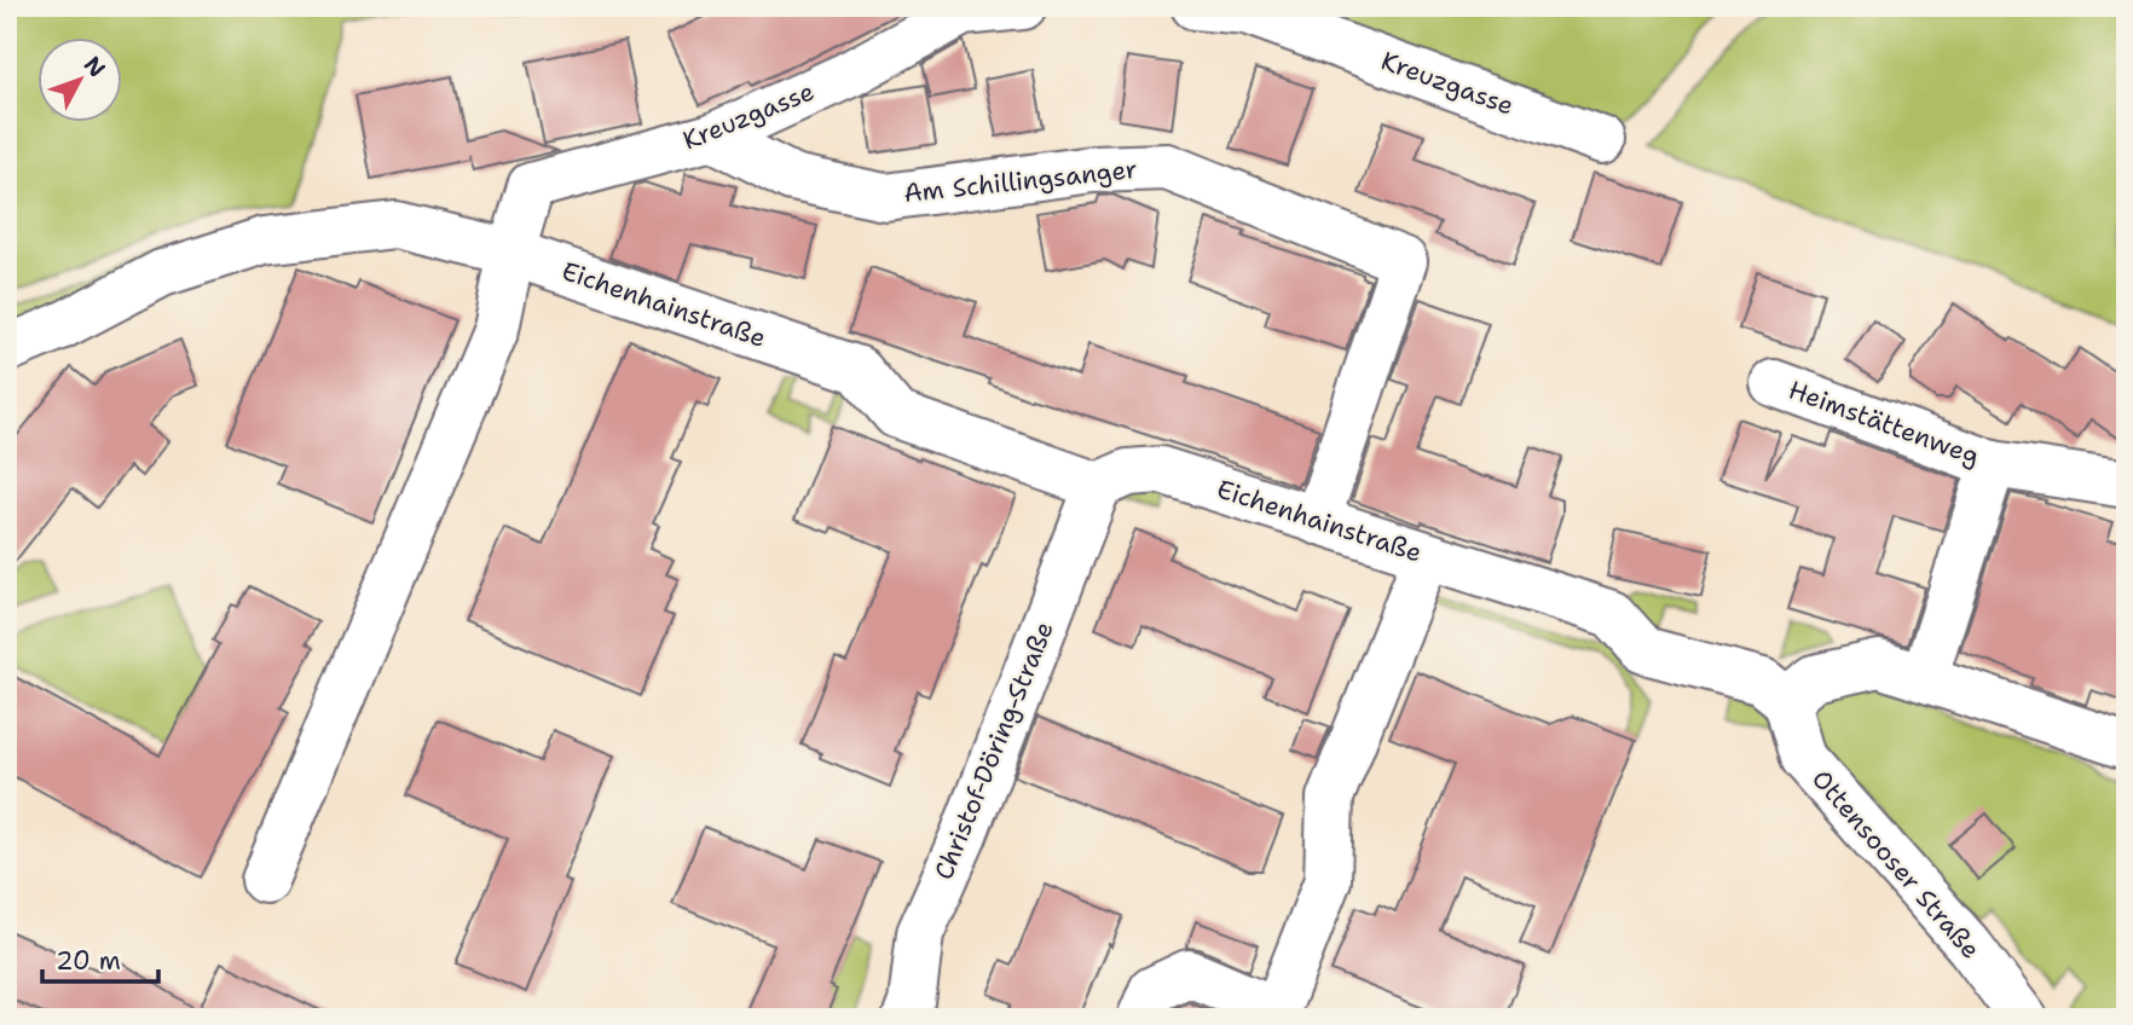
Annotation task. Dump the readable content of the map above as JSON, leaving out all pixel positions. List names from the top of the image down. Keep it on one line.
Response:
{"streets":{"street":["Kreuzgasse","Am Schillingsanger","Eichenhainstraße","Heimstättenweg","Christof-Döring-Straße","Ottensooser Straße"]},"crossings":[["Kreuzgasse","Am Schillingsanger"],["Kreuzgasse","Eichenhainstraße"],["Am Schillingsanger","Eichenhainstraße"],["Eichenhainstraße","Christof-Döring-Straße"],["Eichenhainstraße","Ottensooser Straße"]],"scale_bar":"20 m","north":"top right"}
